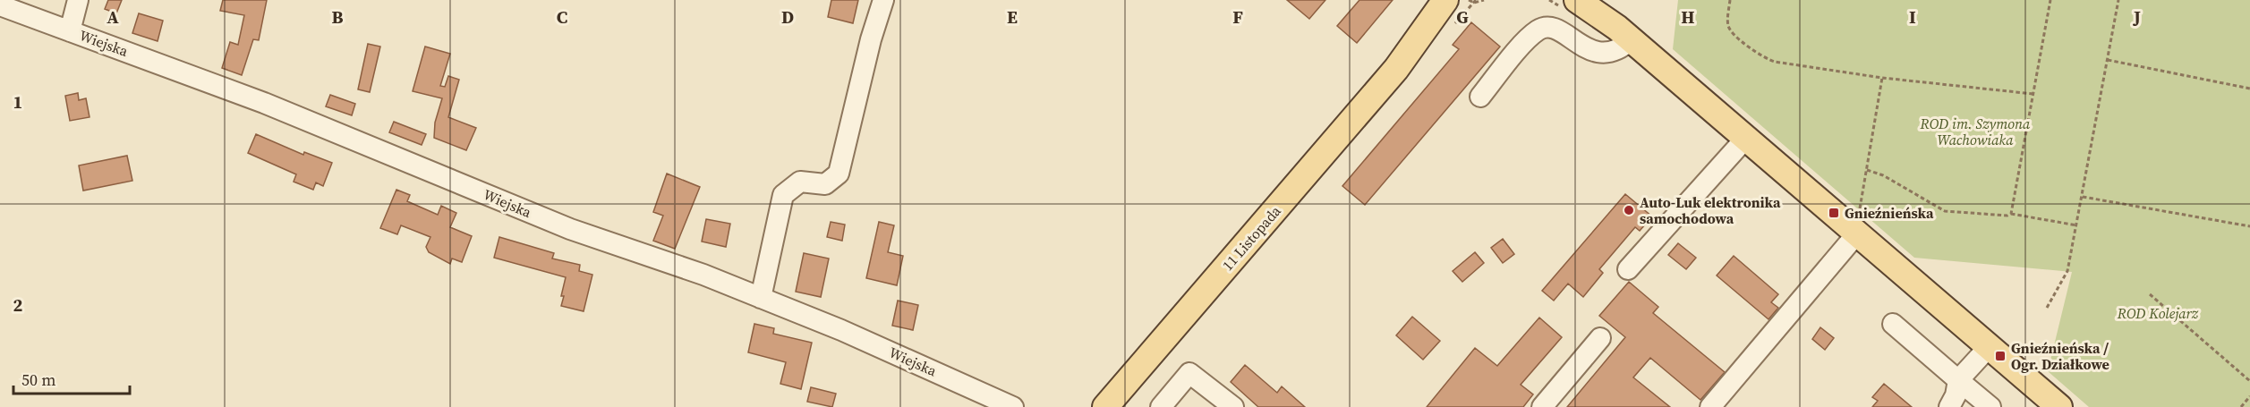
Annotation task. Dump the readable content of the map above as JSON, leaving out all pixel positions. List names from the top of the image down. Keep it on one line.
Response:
{"streets":{"main road":["11 Listopada"],"street":["Wiejska"]},"parks":["ROD im. Szymona Wachowiaka","ROD Kolejarz"],"places":{"other":["Auto-Luk elektronika samochodowa"],"transit":["Gnieźnieńska","Gnieźnieńska / Ogr. Działkowe"]},"scale_bar":"50 m","grid":{"columns":["A","B","C","D","E","F","G","H","I","J"],"rows":["1","2"]}}
